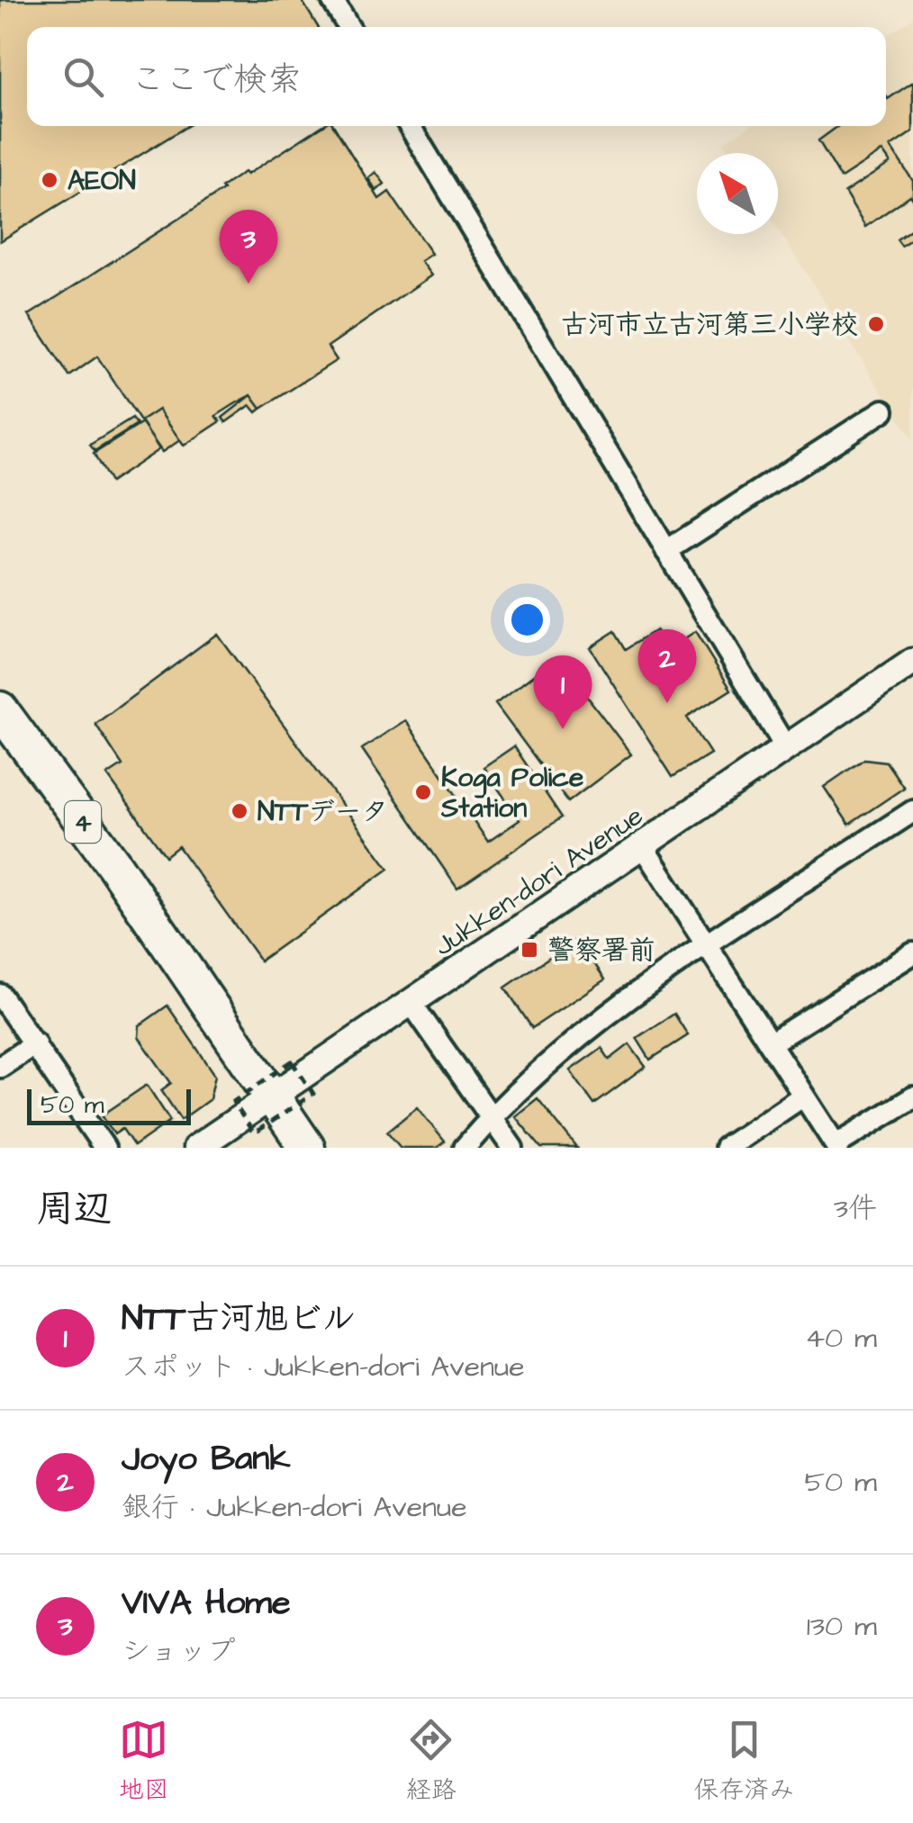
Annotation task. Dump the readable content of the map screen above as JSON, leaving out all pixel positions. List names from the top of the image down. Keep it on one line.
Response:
{"streets":{"highway":["4"],"street":["Jukken-dori Avenue"]},"crossings":[["4","Jukken-dori Avenue"]],"places":{"other":["AEON","古河市立古河第三小学校","Koga Police Station","NTTデータ"],"transit":["警察署前"]},"scale_bar":"50 m","north":"top left","page":{"search":"ここで検索","pins":["3","2","1"],"scale":"50 m","heading":["周辺","3件"],"list":[{"mark":"1","name":"NTT古河旭ビル","note":"スポット · Jukken-dori Avenue","value":"40 m"},{"mark":"2","name":"Joyo Bank","note":"銀行 · Jukken-dori Avenue","value":"50 m"},{"mark":"3","name":"VIVA Home","note":"ショップ","value":"130 m"}],"nav":["地図","経路","保存済み"]}}
